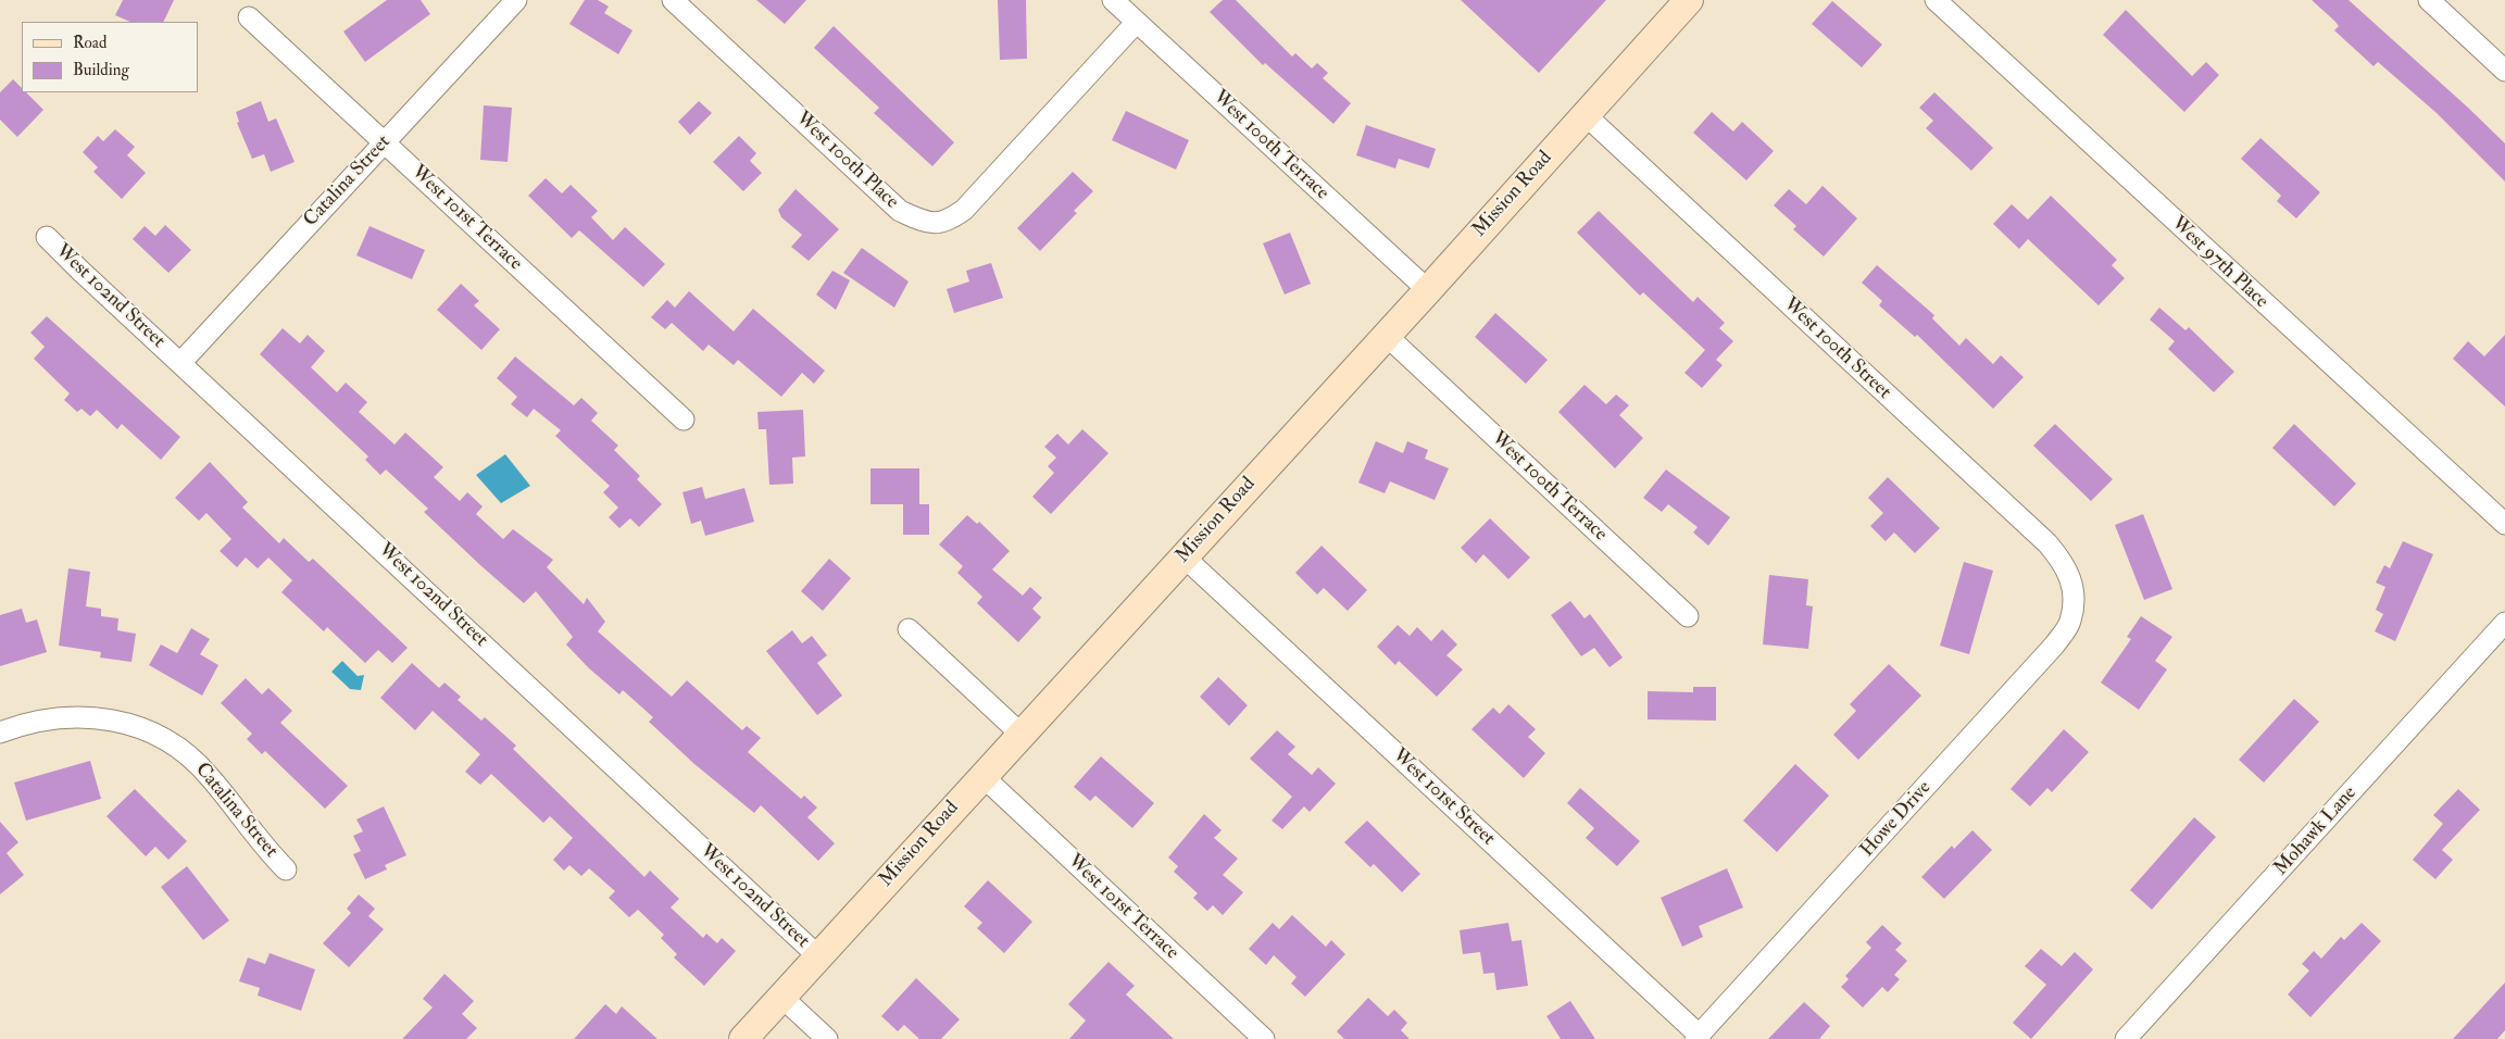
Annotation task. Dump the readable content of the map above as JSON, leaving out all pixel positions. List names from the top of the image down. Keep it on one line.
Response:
{"streets":{"main road":["Mission Road"],"street":["West 100th Terrace","West 100th Place","Catalina Street","West 101st Terrace","West 97th Place","West 102nd Street","West 100th Street","West 101st Street","Howe Drive","Mohawk Lane"]},"crossings":[["West 100th Terrace","West 100th Place"],["West 100th Terrace","Mission Road"],["Catalina Street","West 101st Terrace"],["Catalina Street","West 102nd Street"],["Mission Road","West 101st Terrace"],["Mission Road","West 102nd Street"],["Mission Road","West 100th Street"],["Mission Road","West 101st Street"],["West 100th Street","Howe Drive"],["West 101st Street","Howe Drive"]],"legend":["Road","Building"]}
